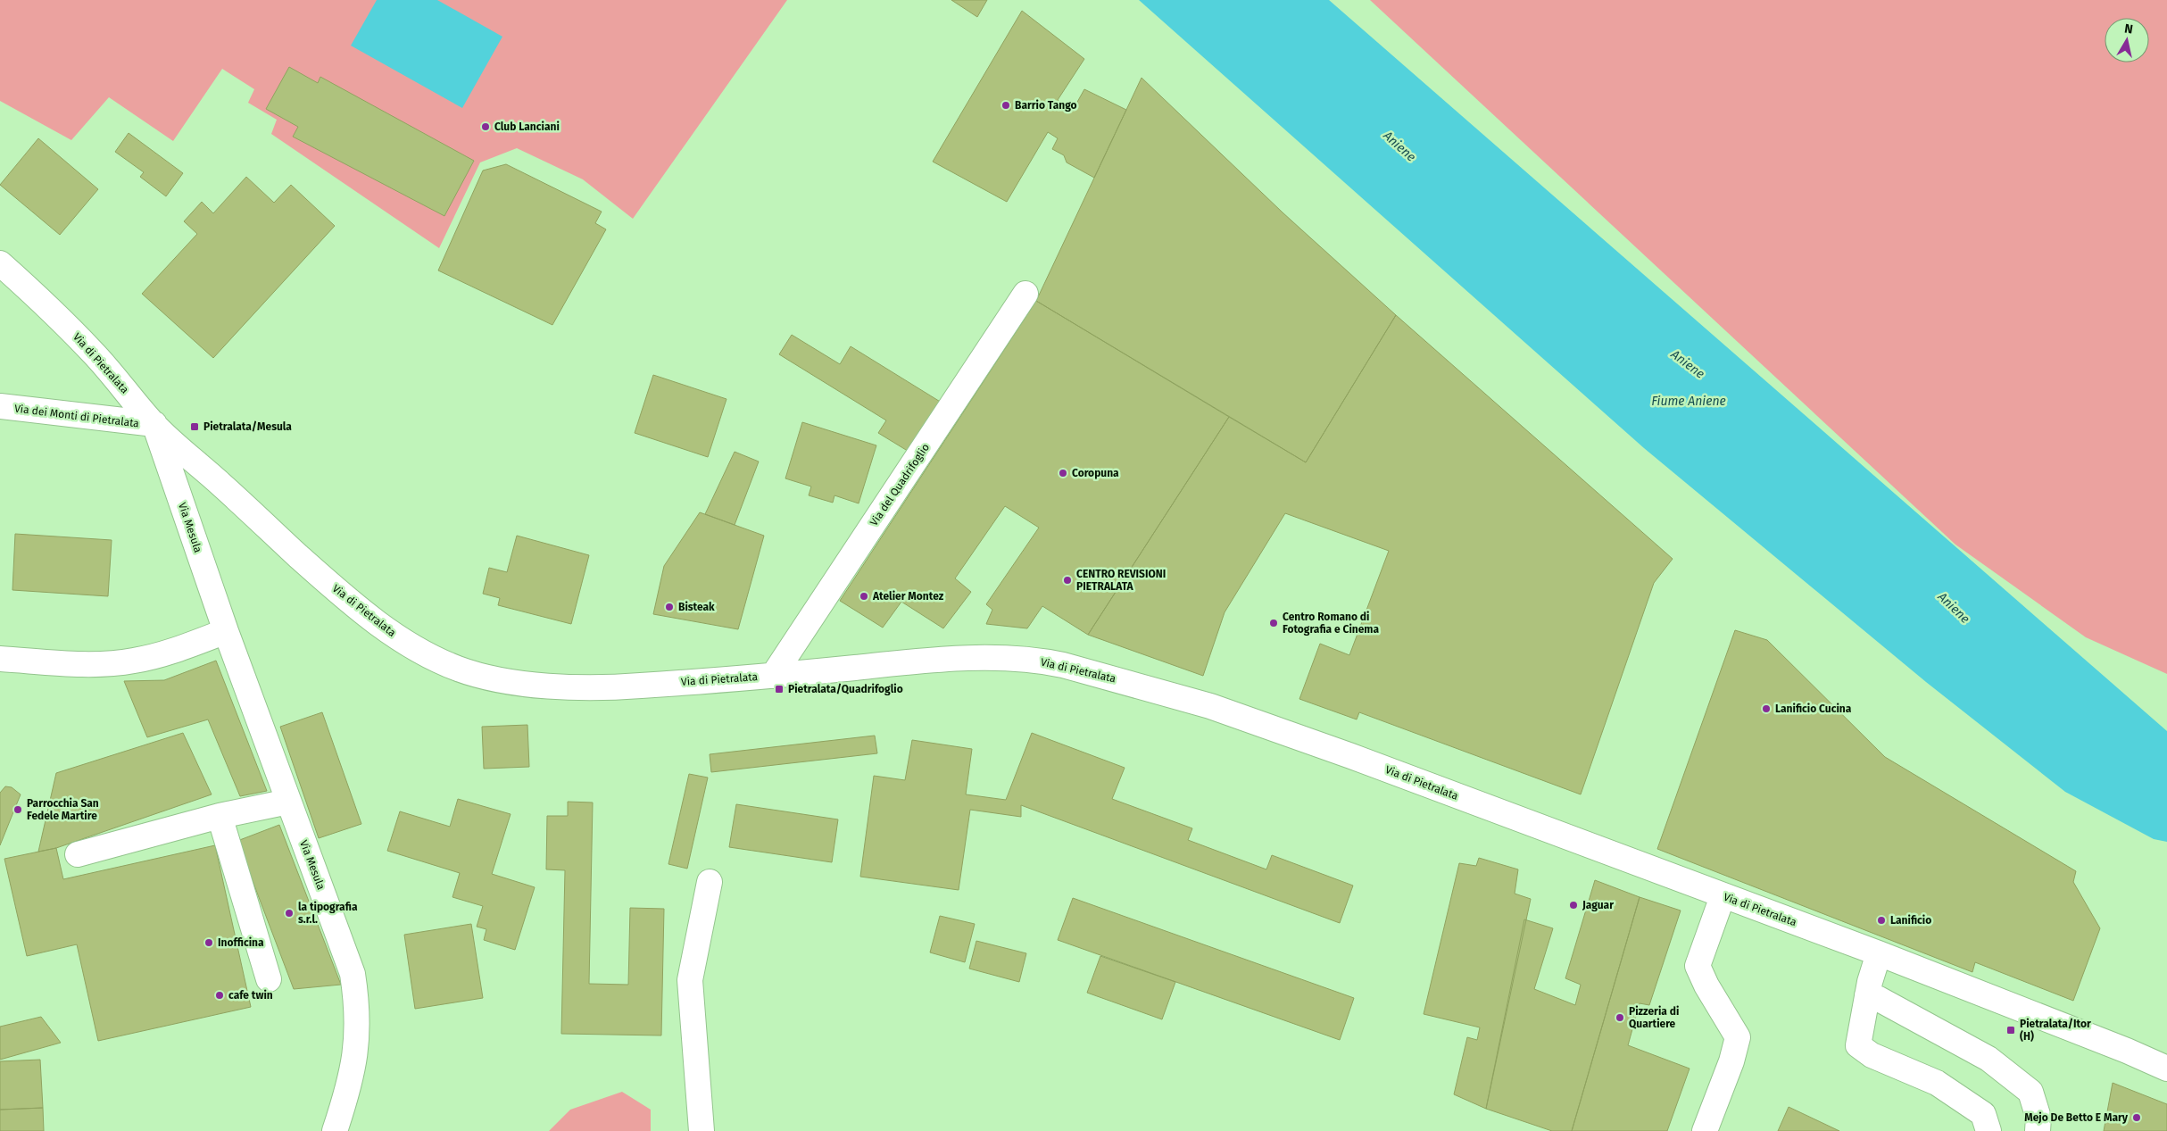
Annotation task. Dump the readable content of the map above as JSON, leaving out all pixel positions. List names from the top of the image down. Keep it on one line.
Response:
{"streets":{"street":["Via di Pietralata","Via dei Monti di Pietralata","Via del Quadrifoglio","Via Mesula"]},"crossings":[["Via di Pietralata","Via dei Monti di Pietralata"],["Via di Pietralata","Via del Quadrifoglio"],["Via di Pietralata","Via Mesula"],["Via dei Monti di Pietralata","Via Mesula"]],"water":["Aniene","Fiume Aniene"],"places":{"other":["Barrio Tango","Club Lanciani","Coropuna","CENTRO REVISIONI PIETRALATA","Atelier Montez","Bisteak","Centro Romano di Fotografia e Cinema","Lanificio Cucina","Parrocchia San Fedele Martire","Jaguar","la tipografia s.r.l.","Lanificio","Inofficina","cafe twin","Pizzeria di Quartiere","Mejo De Betto E Mary"],"transit":["Pietralata/Mesula","Pietralata/Quadrifoglio","Pietralata/Itor (H)"]},"north":"top"}
